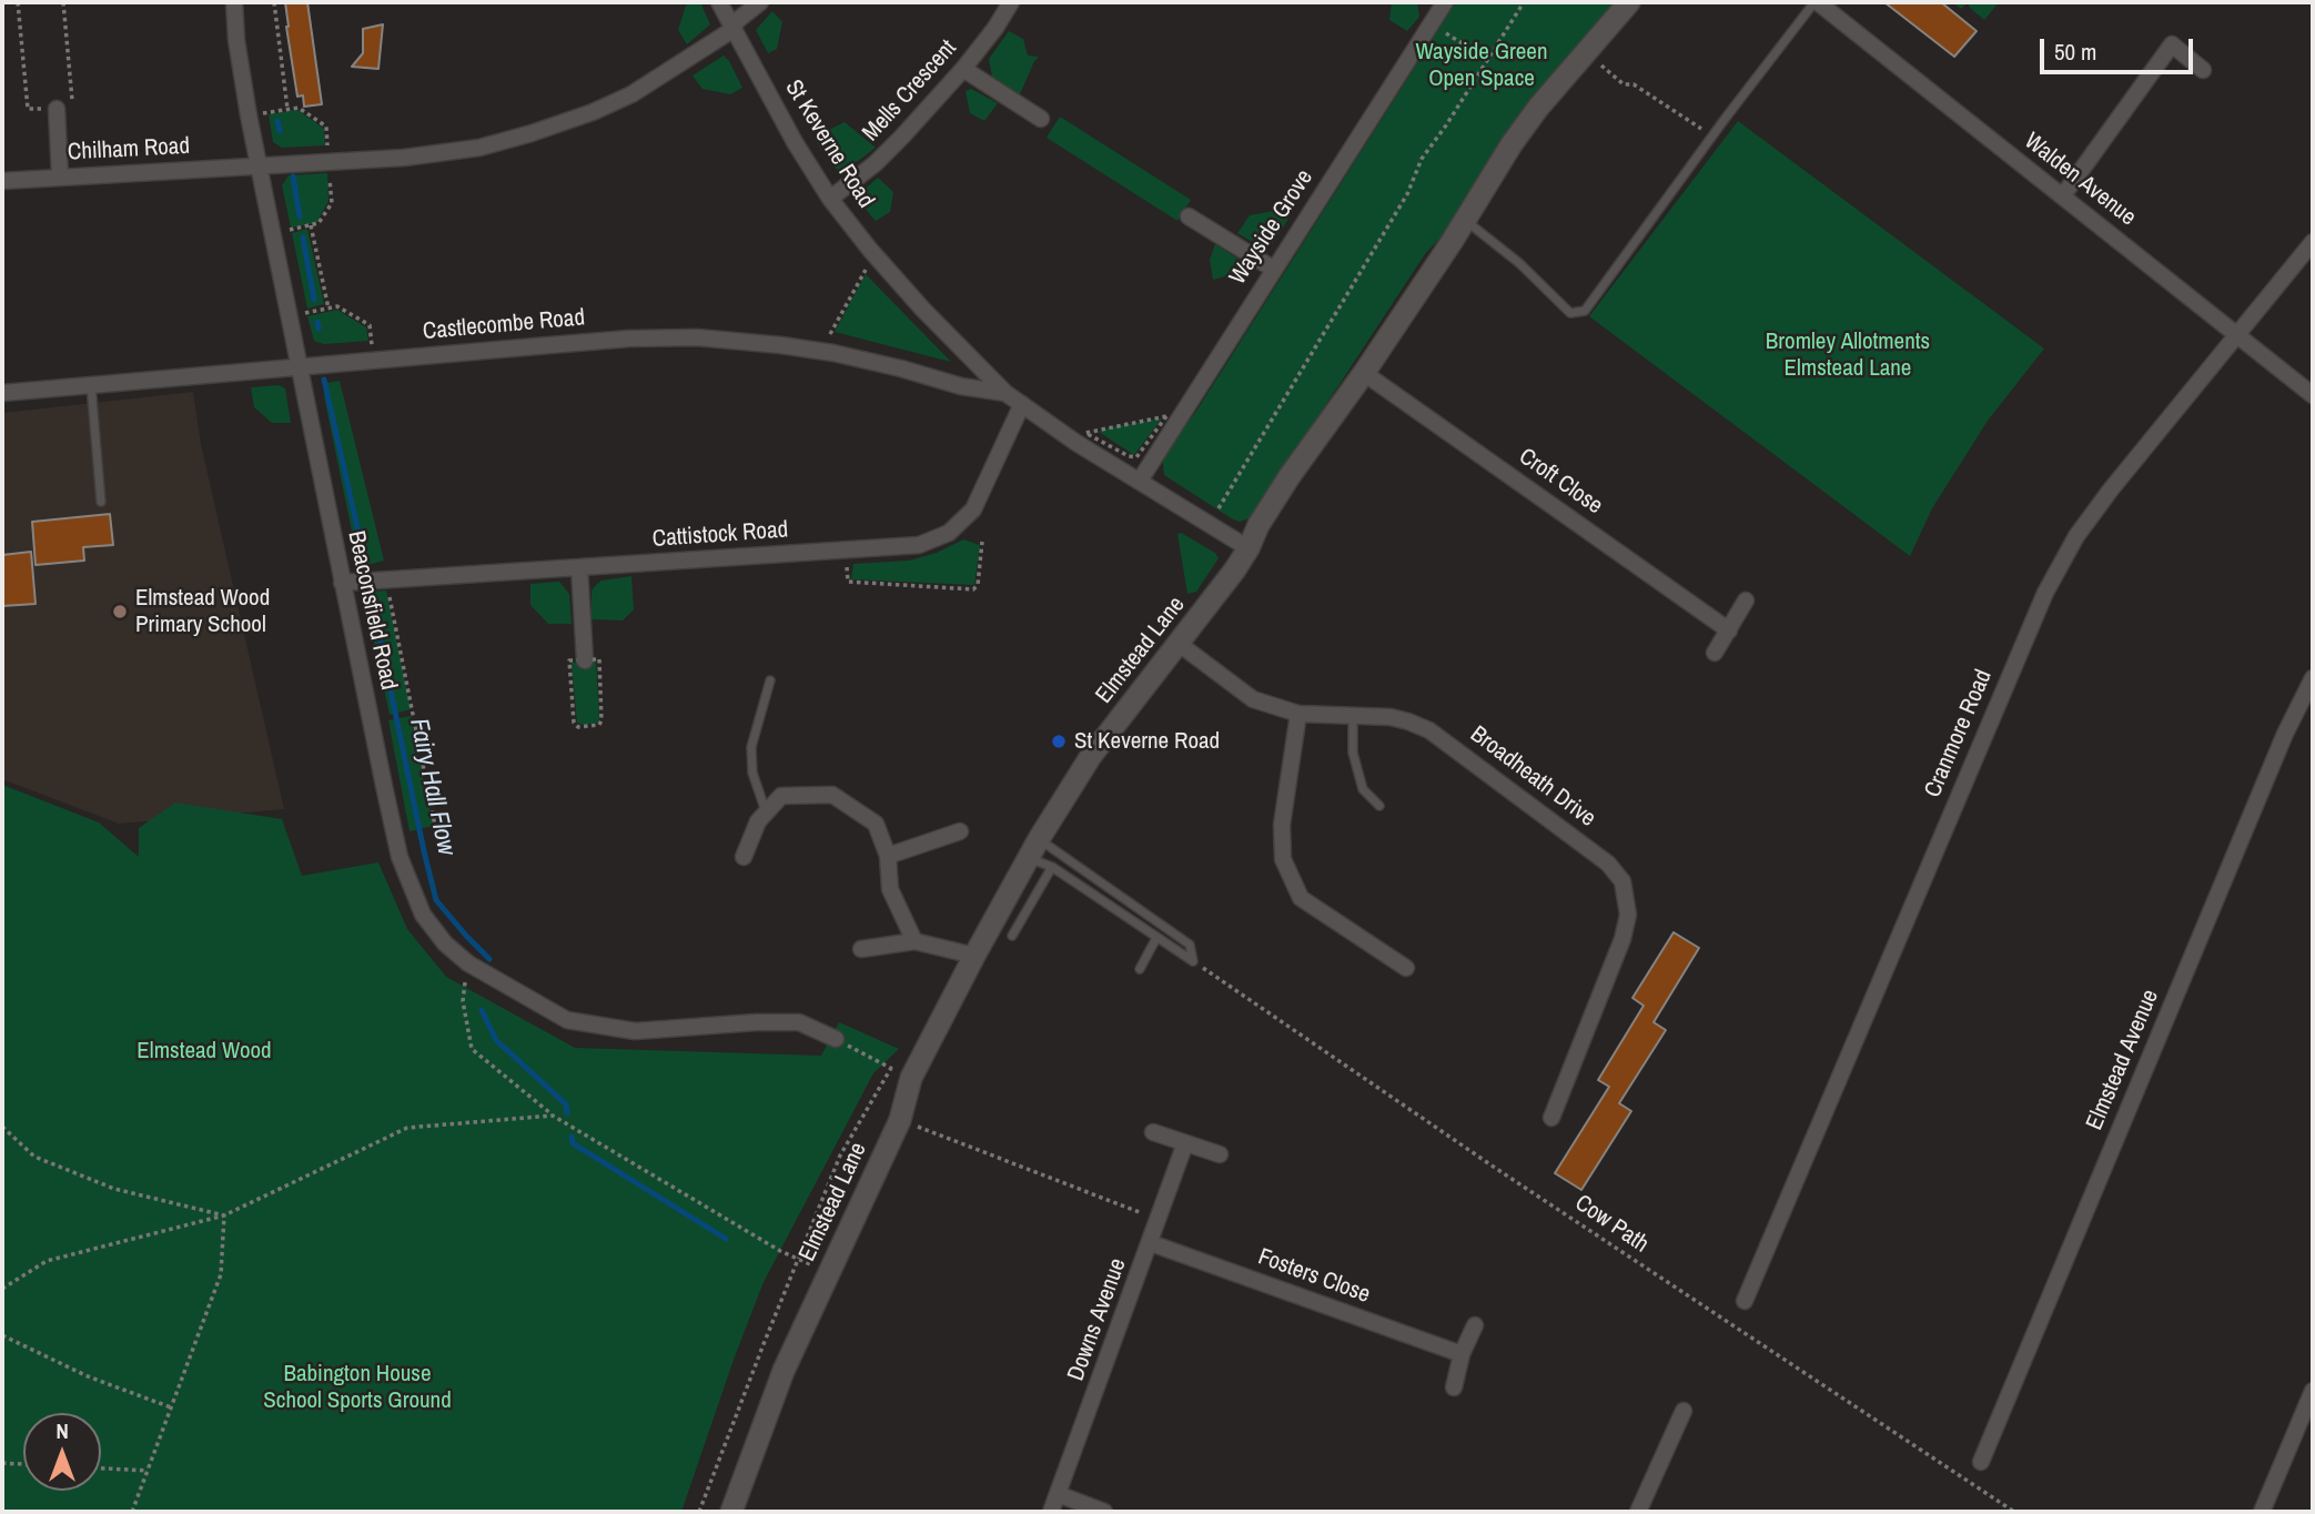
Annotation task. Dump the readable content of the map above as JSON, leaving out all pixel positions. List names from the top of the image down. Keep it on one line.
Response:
{"streets":{"street":["Mells Crescent","St Keverne Road","Chilham Road","Walden Avenue","Wayside Grove","Castlecombe Road","Croft Close","Cattistock Road","Beaconsfield Road","Elmstead Lane","Cranmore Road","Broadheath Drive","Elmstead Avenue","Fosters Close","Downs Avenue"],"path":["Cow Path"]},"crossings":[["Mells Crescent","St Keverne Road"],["St Keverne Road","Chilham Road"],["St Keverne Road","Wayside Grove"],["St Keverne Road","Castlecombe Road"],["St Keverne Road","Cattistock Road"],["St Keverne Road","Elmstead Lane"],["Chilham Road","Beaconsfield Road"],["Walden Avenue","Cranmore Road"],["Castlecombe Road","Beaconsfield Road"],["Croft Close","Elmstead Lane"],["Cattistock Road","Beaconsfield Road"],["Elmstead Lane","Broadheath Drive"],["Fosters Close","Downs Avenue"]],"water":["Fairy Hall Flow"],"parks":["Wayside Green Open Space","Bromley Allotments Elmstead Lane","Elmstead Wood","Babington House School Sports Ground"],"places":["Elmstead Wood Primary School","St Keverne Road"],"scale_bar":"50 m","north":"top"}
